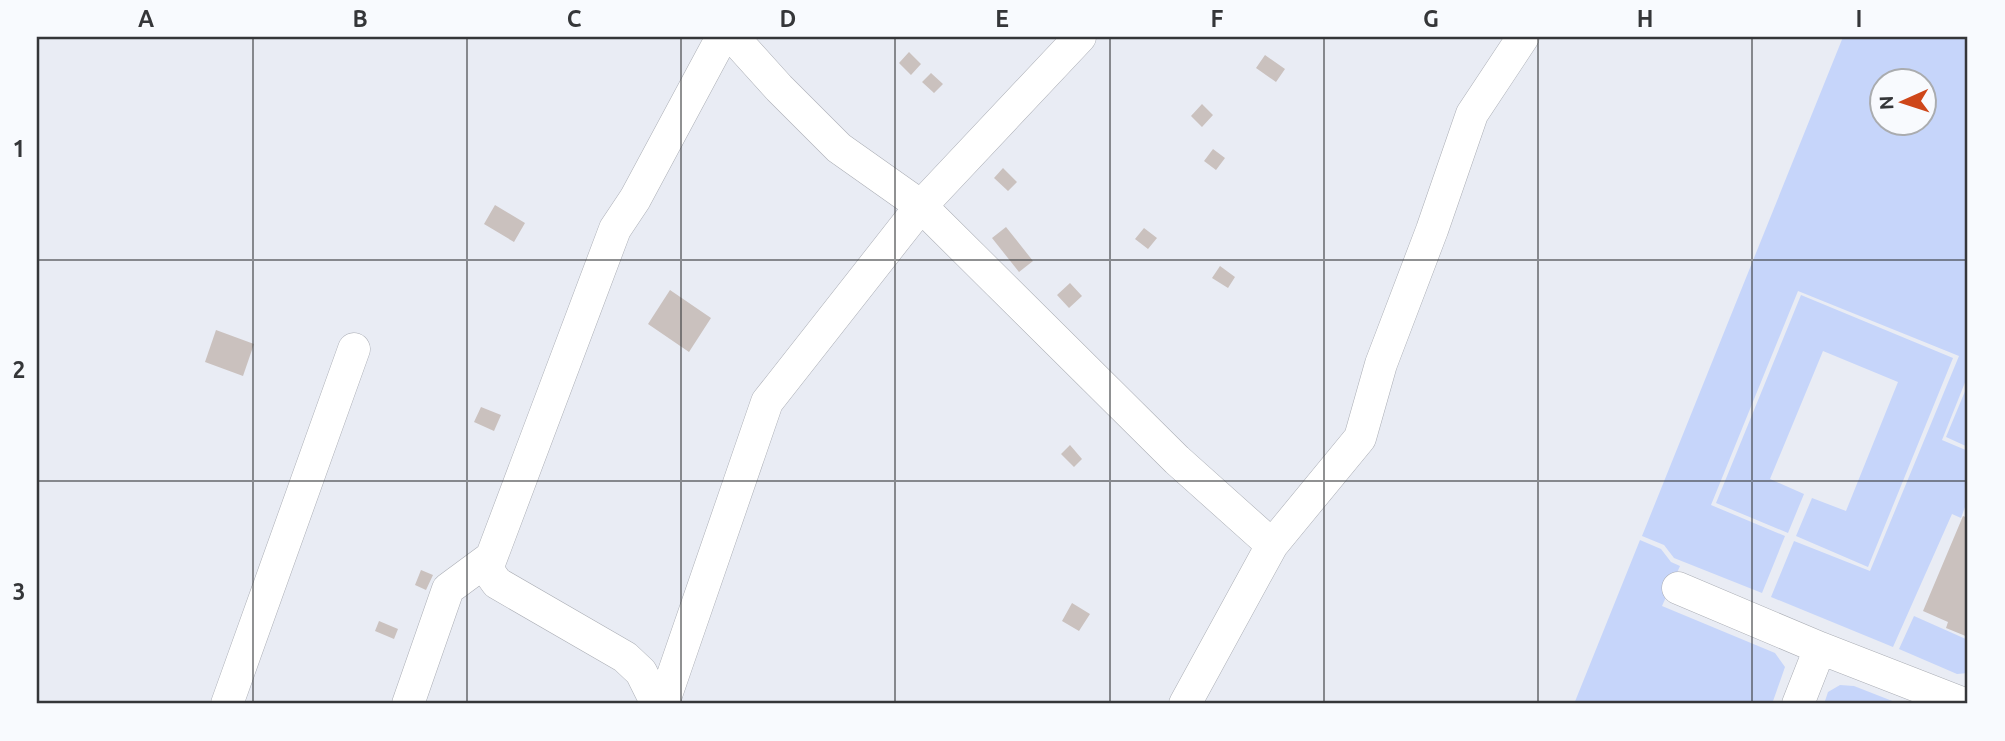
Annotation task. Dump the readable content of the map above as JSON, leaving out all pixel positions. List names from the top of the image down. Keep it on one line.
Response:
{"north":"left","grid":{"columns":["A","B","C","D","E","F","G","H","I"],"rows":["1","2","3"]}}
